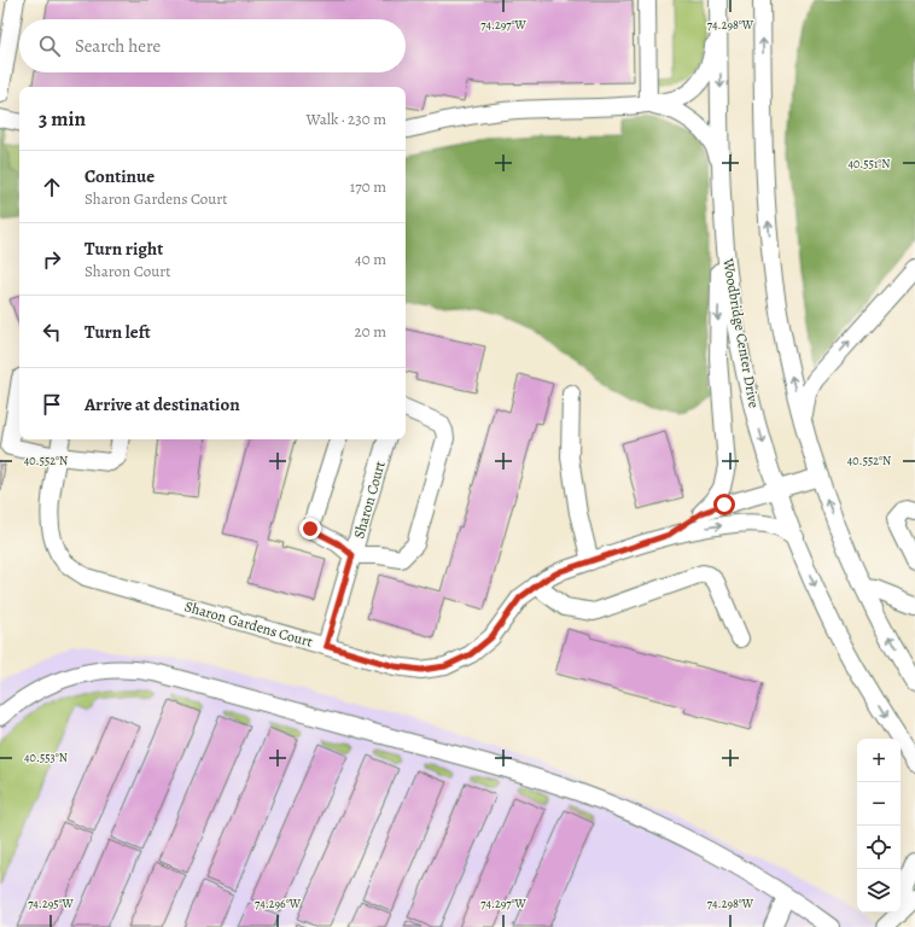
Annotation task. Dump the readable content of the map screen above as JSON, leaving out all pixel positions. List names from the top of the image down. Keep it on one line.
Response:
{"streets":{"street":["Woodbridge Center Drive","Sharon Court","Sharon Gardens Court"]},"crossings":[["Woodbridge Center Drive","Sharon Gardens Court"],["Sharon Court","Sharon Gardens Court"]],"page":{"search":"Search here","heading":["3 min","Walk · 230 m"],"list":[["Continue","Sharon Gardens Court","170 m"],["Turn right","Sharon Court","40 m"],["Turn left","20 m"],"Arrive at destination"],"map_buttons":["+","−"]},"coordinates":["74.297°W","74.298°W","40.551°N","40.552°N","40.553°N","74.295°W","74.296°W"]}
